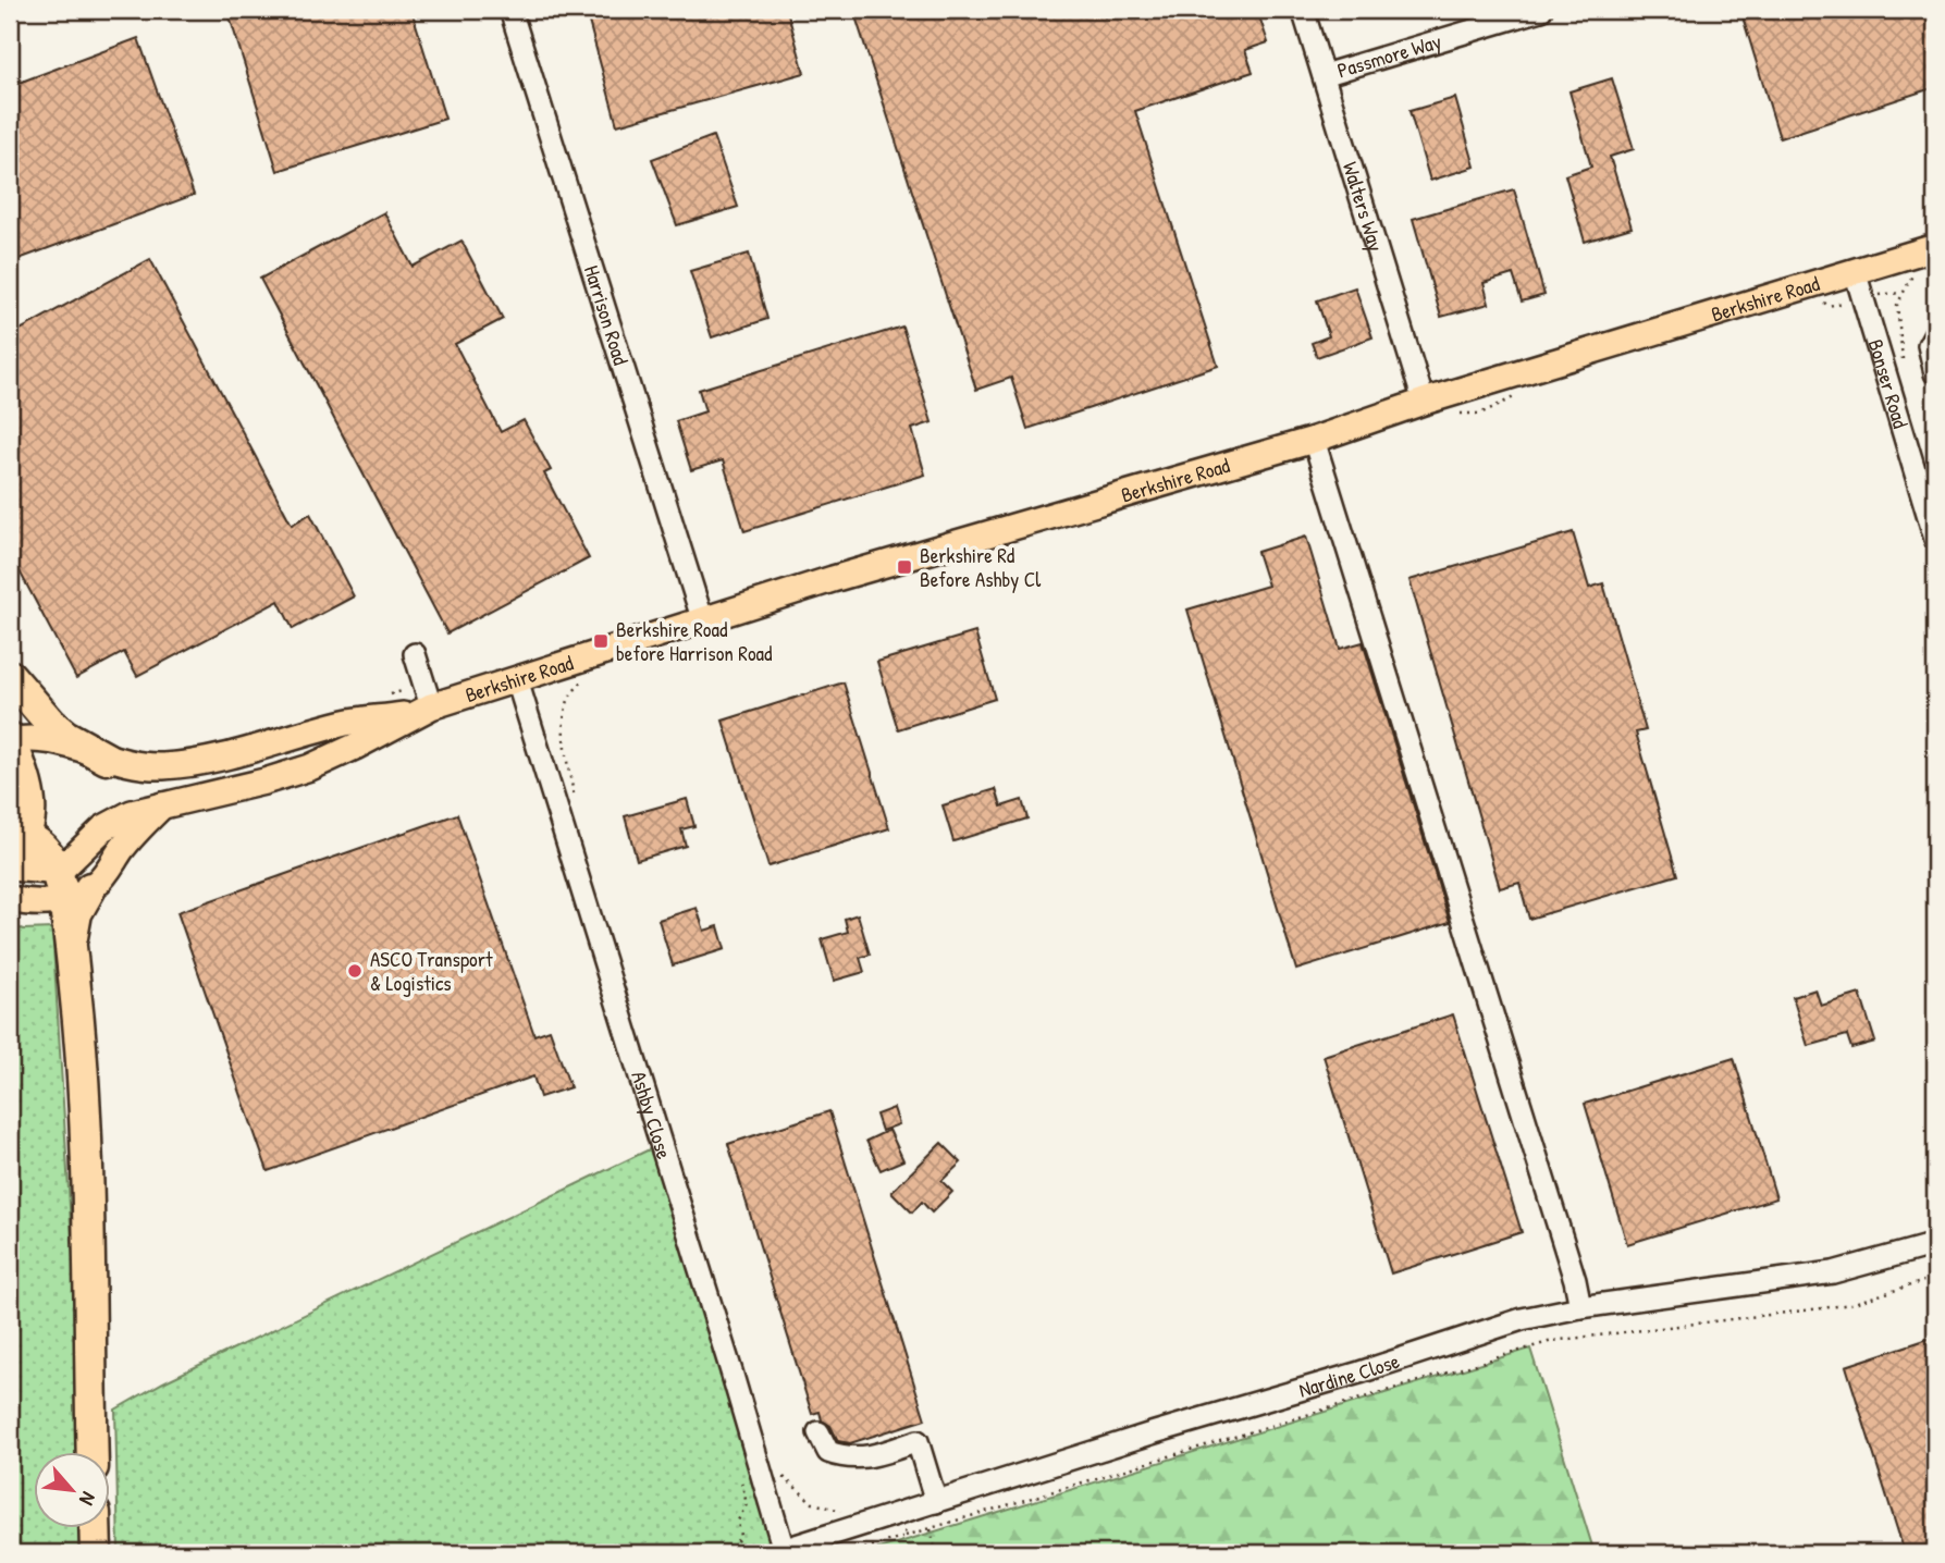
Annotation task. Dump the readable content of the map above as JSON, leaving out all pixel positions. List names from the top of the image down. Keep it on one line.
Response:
{"streets":{"main road":["Berkshire Road"],"street":["Passmore Way","Walters Way","Harrison Road","Bonser Road","Ashby Close","Nardine Close"]},"crossings":[["Passmore Way","Walters Way"],["Walters Way","Berkshire Road"],["Berkshire Road","Harrison Road"],["Berkshire Road","Bonser Road"],["Berkshire Road","Ashby Close"],["Ashby Close","Nardine Close"]],"places":{"transit":["Berkshire Rd Before Ashby Cl","Berkshire Road before Harrison Road"],"other":["ASCO Transport & Logistics"]},"north":"bottom right"}
